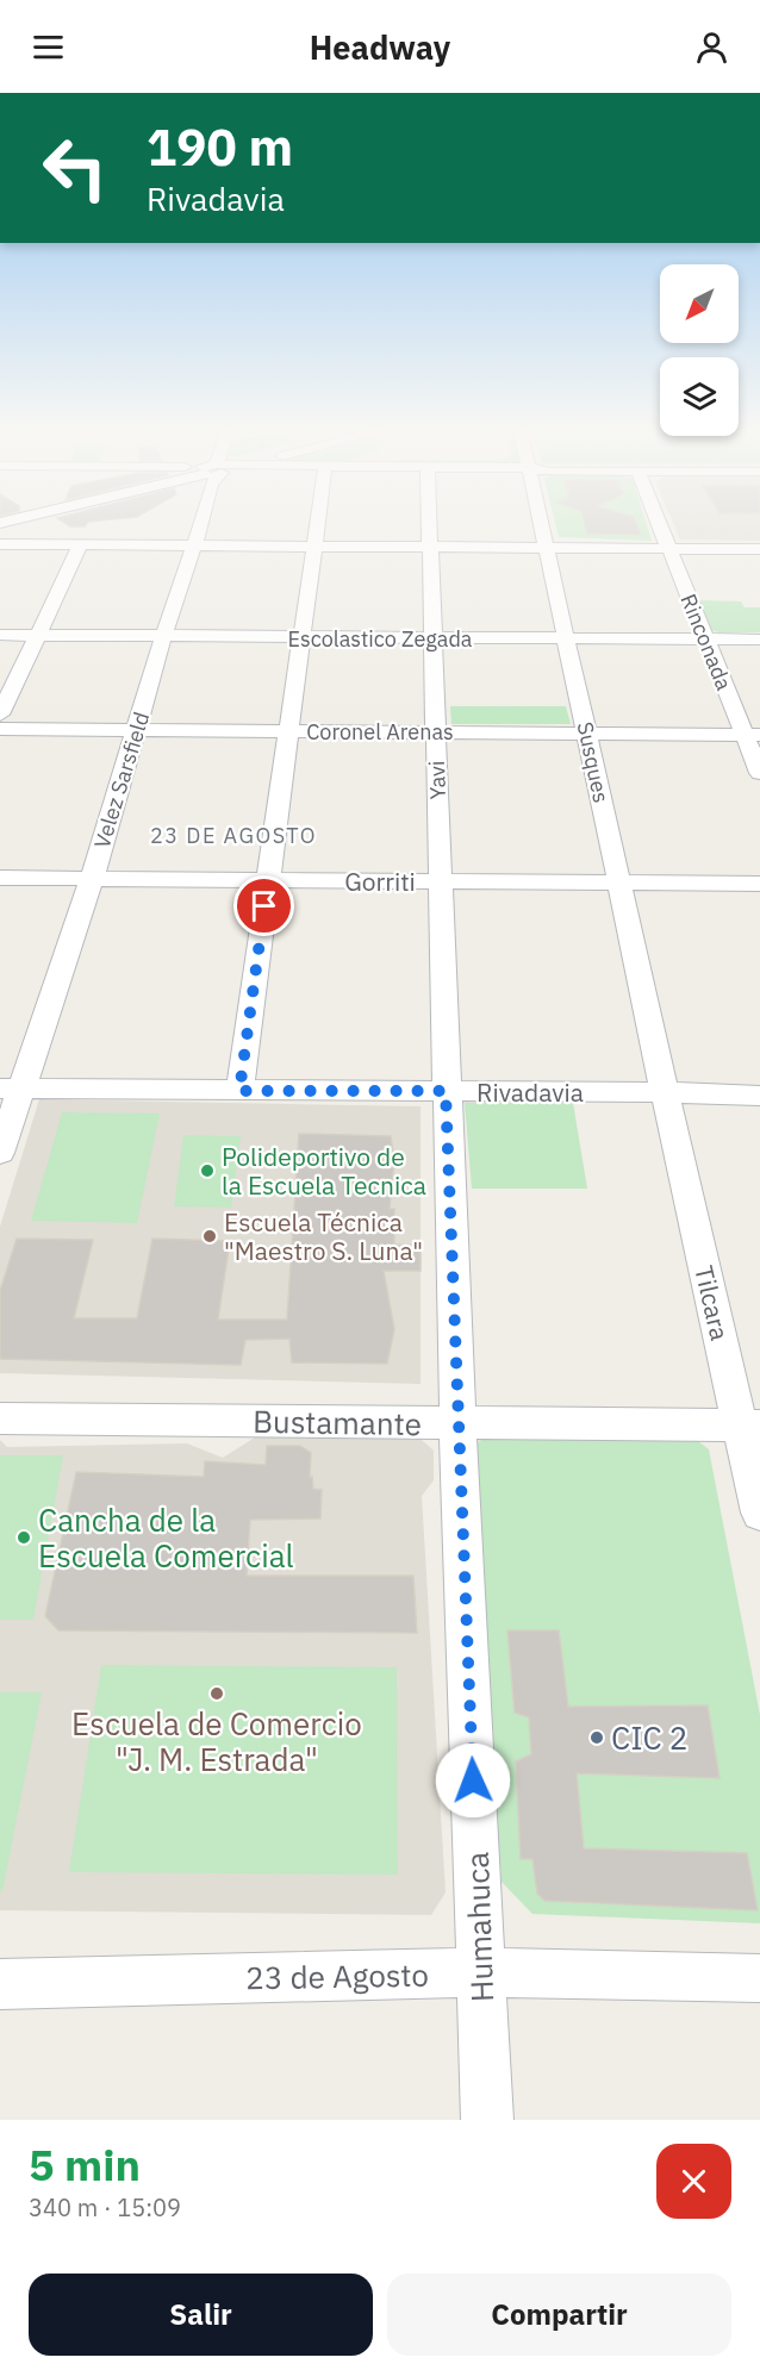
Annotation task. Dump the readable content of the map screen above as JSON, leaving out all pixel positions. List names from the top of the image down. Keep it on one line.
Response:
{"streets":{"street":["Escolastico Zegada","Rinconada","Coronel Arenas","Susques","Velez Sarsfield","Yavi","Gorriti","Rivadavia","Tilcara","Bustamante","Humahuca","23 de Agosto"]},"crossings":[["Escolastico Zegada","Rinconada"],["Escolastico Zegada","Susques"],["Escolastico Zegada","Velez Sarsfield"],["Escolastico Zegada","Yavi"],["Rinconada","Coronel Arenas"],["Coronel Arenas","Susques"],["Coronel Arenas","Velez Sarsfield"],["Coronel Arenas","Yavi"],["Susques","Gorriti"],["Susques","Rivadavia"],["Susques","Tilcara"],["Velez Sarsfield","Gorriti"],["Velez Sarsfield","Rivadavia"],["Yavi","Gorriti"],["Yavi","Rivadavia"],["Yavi","Humahuca"],["Rivadavia","Tilcara"],["Rivadavia","Humahuca"],["Tilcara","Bustamante"],["Bustamante","Humahuca"],["Humahuca","23 de Agosto"]],"districts":["23 DE AGOSTO"],"places":["Polideportivo de la Escuela Tecnica","Escuela Técnica \"Maestro S. Luna\"","Cancha de la Escuela Comercial","Escuela de Comercio \"J. M. Estrada\"","CIC 2"],"north":"bottom left","page":{"header":"Headway","turn":["190 m","Rivadavia"],"heading":["5 min","340 m · 15:09"],"buttons":["Salir","Compartir"]}}
